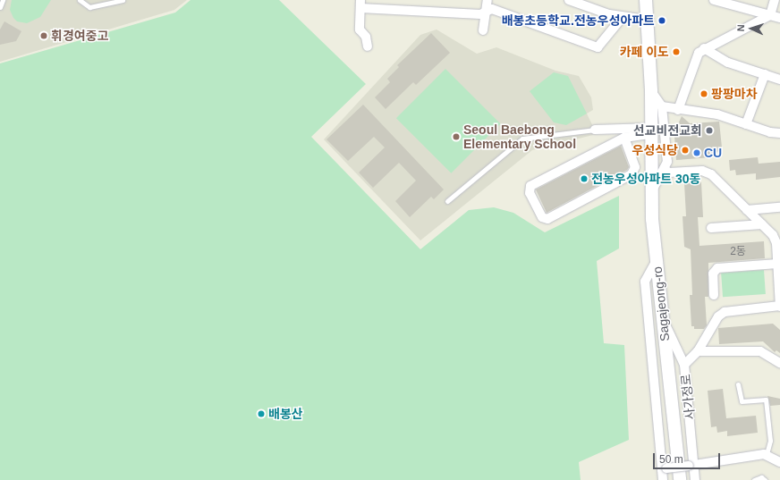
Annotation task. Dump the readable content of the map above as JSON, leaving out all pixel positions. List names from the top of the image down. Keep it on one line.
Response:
{"streets":{"main road":["Sagajeong-ro"],"street":["사가정로"]},"crossings":[["Sagajeong-ro","사가정로"]],"places":["배봉초등학교.전농우성아파트","휘경여중고","카페 이도","팡팡마차","선교비전교회","Seoul Baebong Elementary School","우성식당","CU","전농우성아파트 30동","배봉산"],"house_numbers":["2동"],"scale_bar":"50 m","north":"left"}
